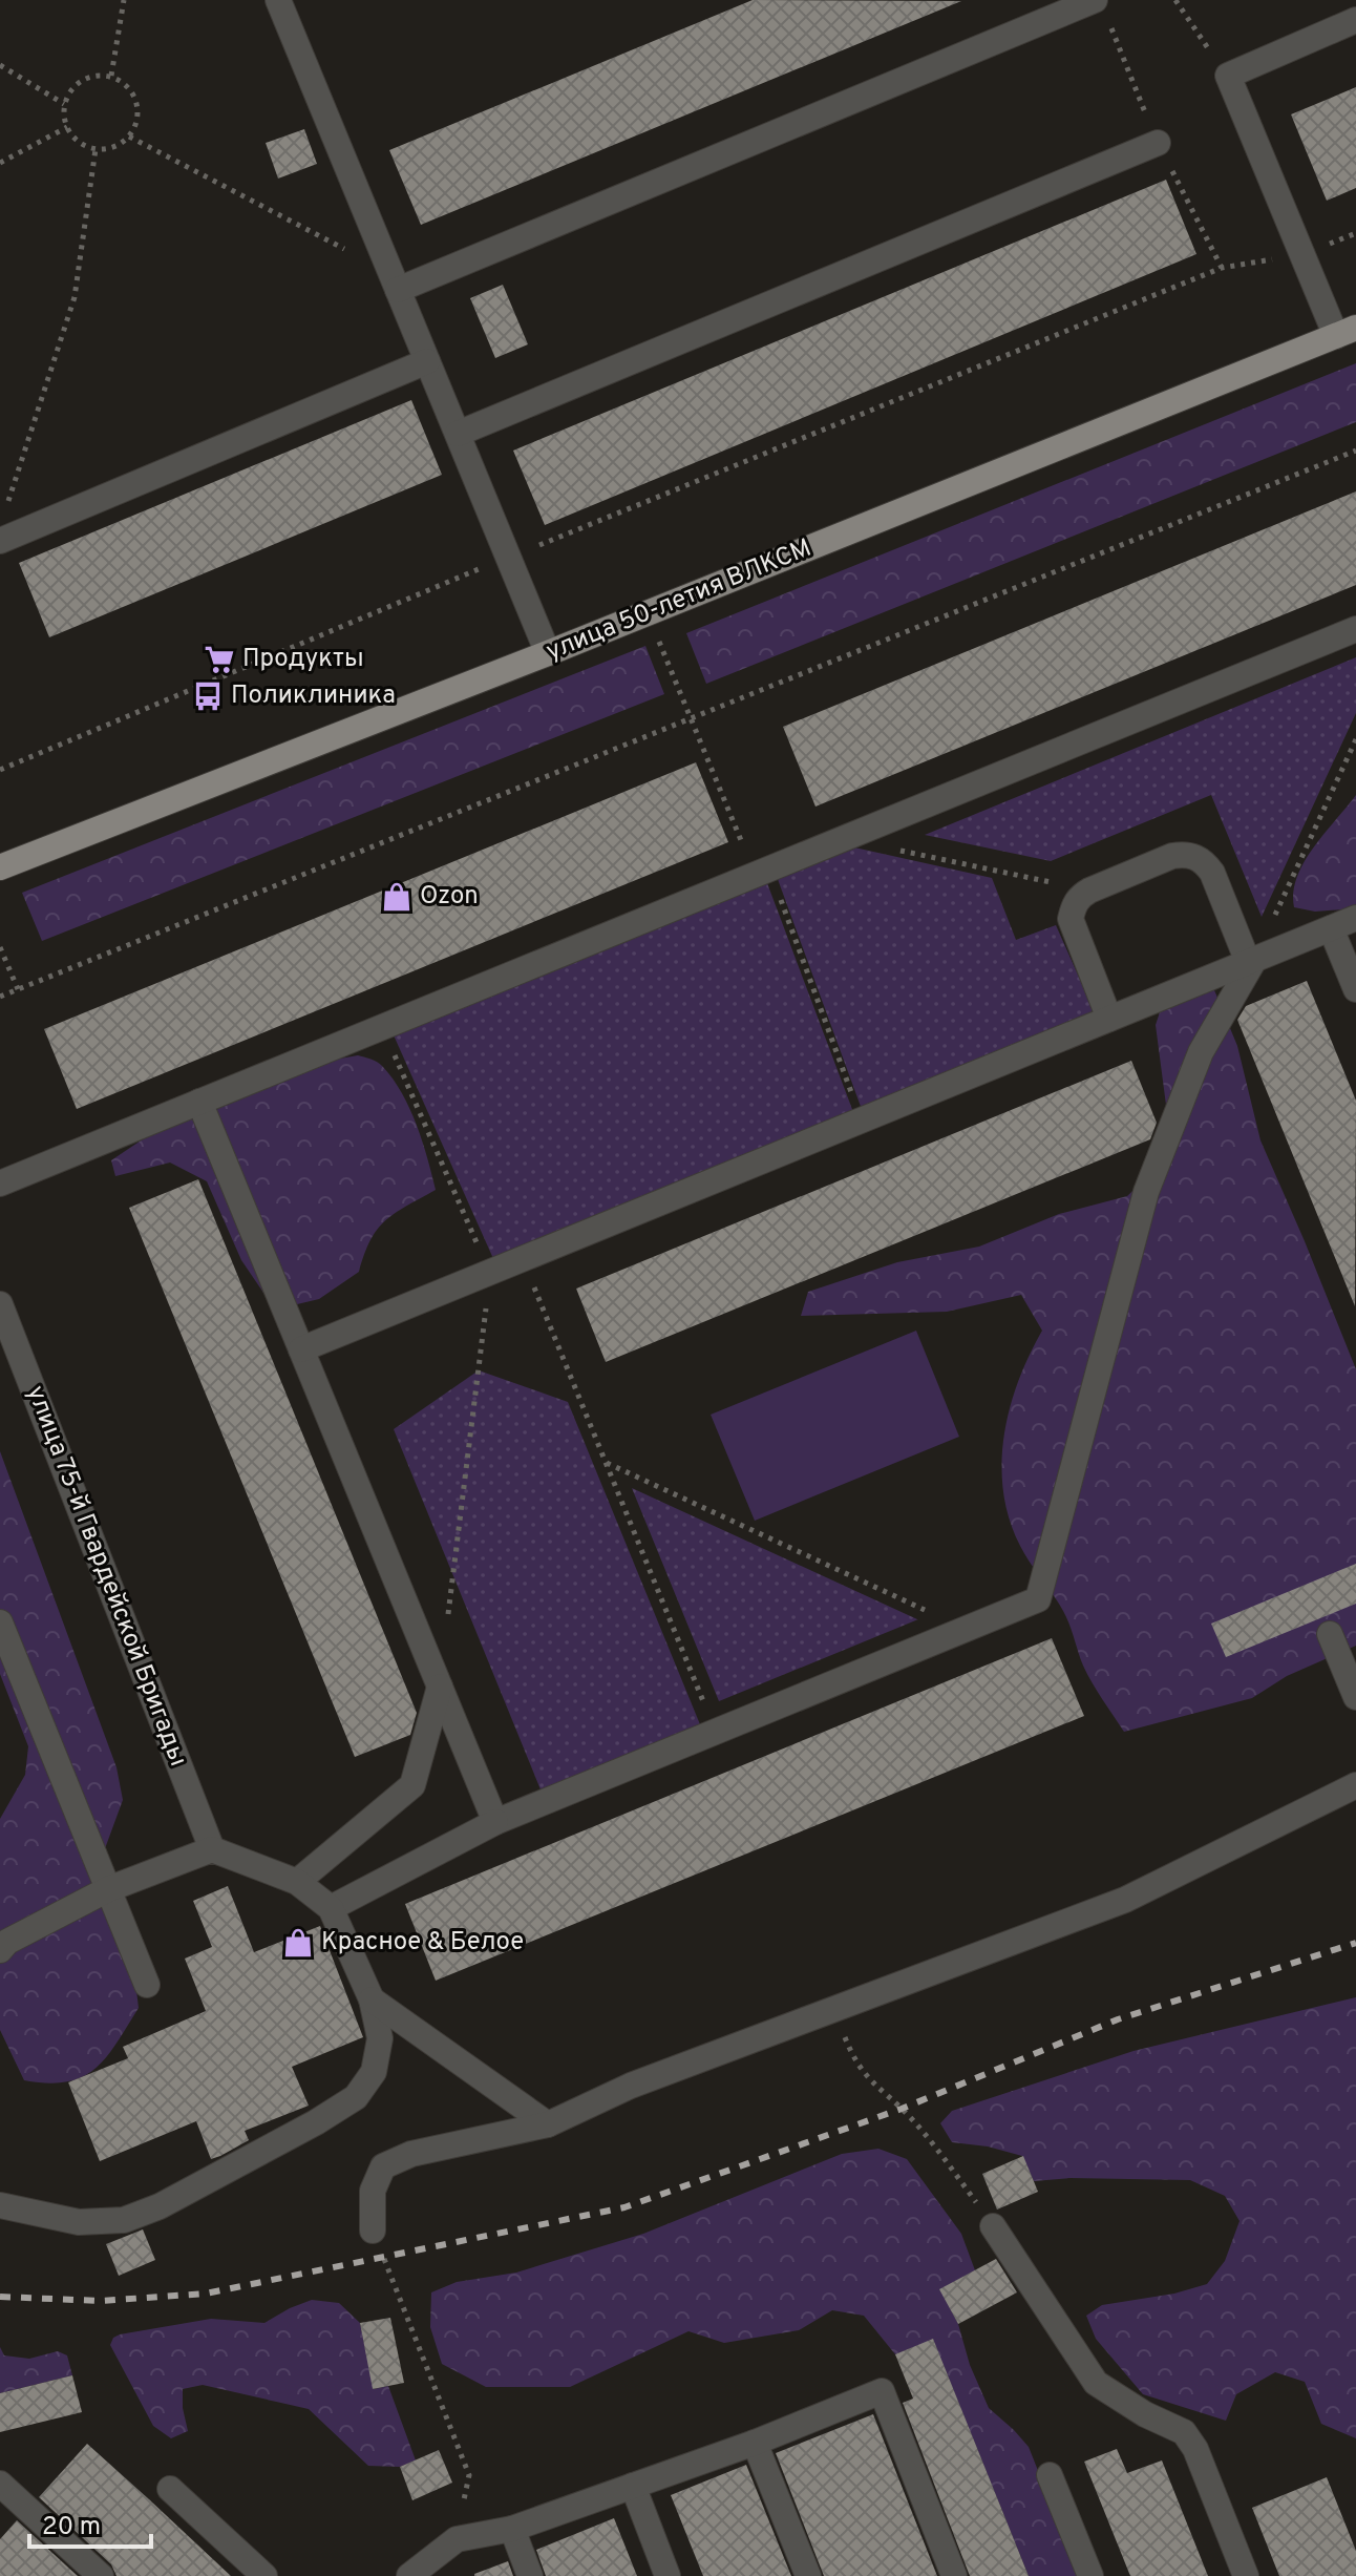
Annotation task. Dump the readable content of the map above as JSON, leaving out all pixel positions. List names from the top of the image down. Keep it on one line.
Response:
{"streets":{"main road":["улица 50-летия ВЛКСМ"],"street":["улица 75-й Гвардейской Бригады"]},"places":{"supermarket":["Продукты"],"bus stop":["Поликлиника"],"shop":["Ozon","Красное & Белое"]},"scale_bar":"20 m"}
